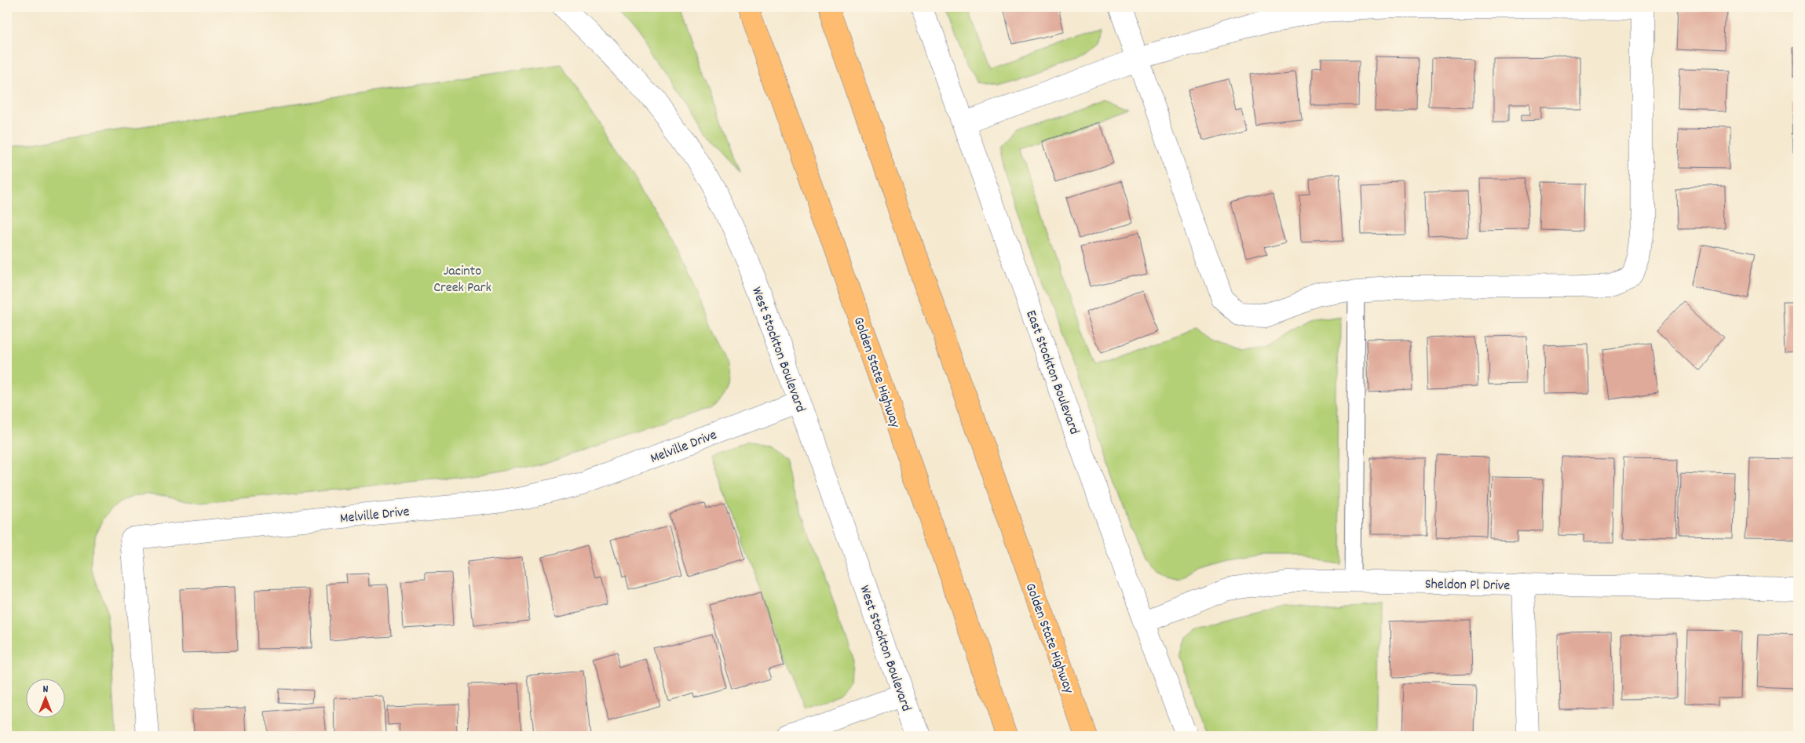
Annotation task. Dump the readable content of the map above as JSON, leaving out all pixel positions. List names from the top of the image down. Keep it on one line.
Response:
{"streets":{"highway":["Golden State Highway"],"street":["West Stockton Boulevard","East Stockton Boulevard","Melville Drive","Sheldon Pl Drive"]},"crossings":[["West Stockton Boulevard","Melville Drive"],["East Stockton Boulevard","Sheldon Pl Drive"]],"parks":["Jacinto Creek Park"],"north":"top"}
